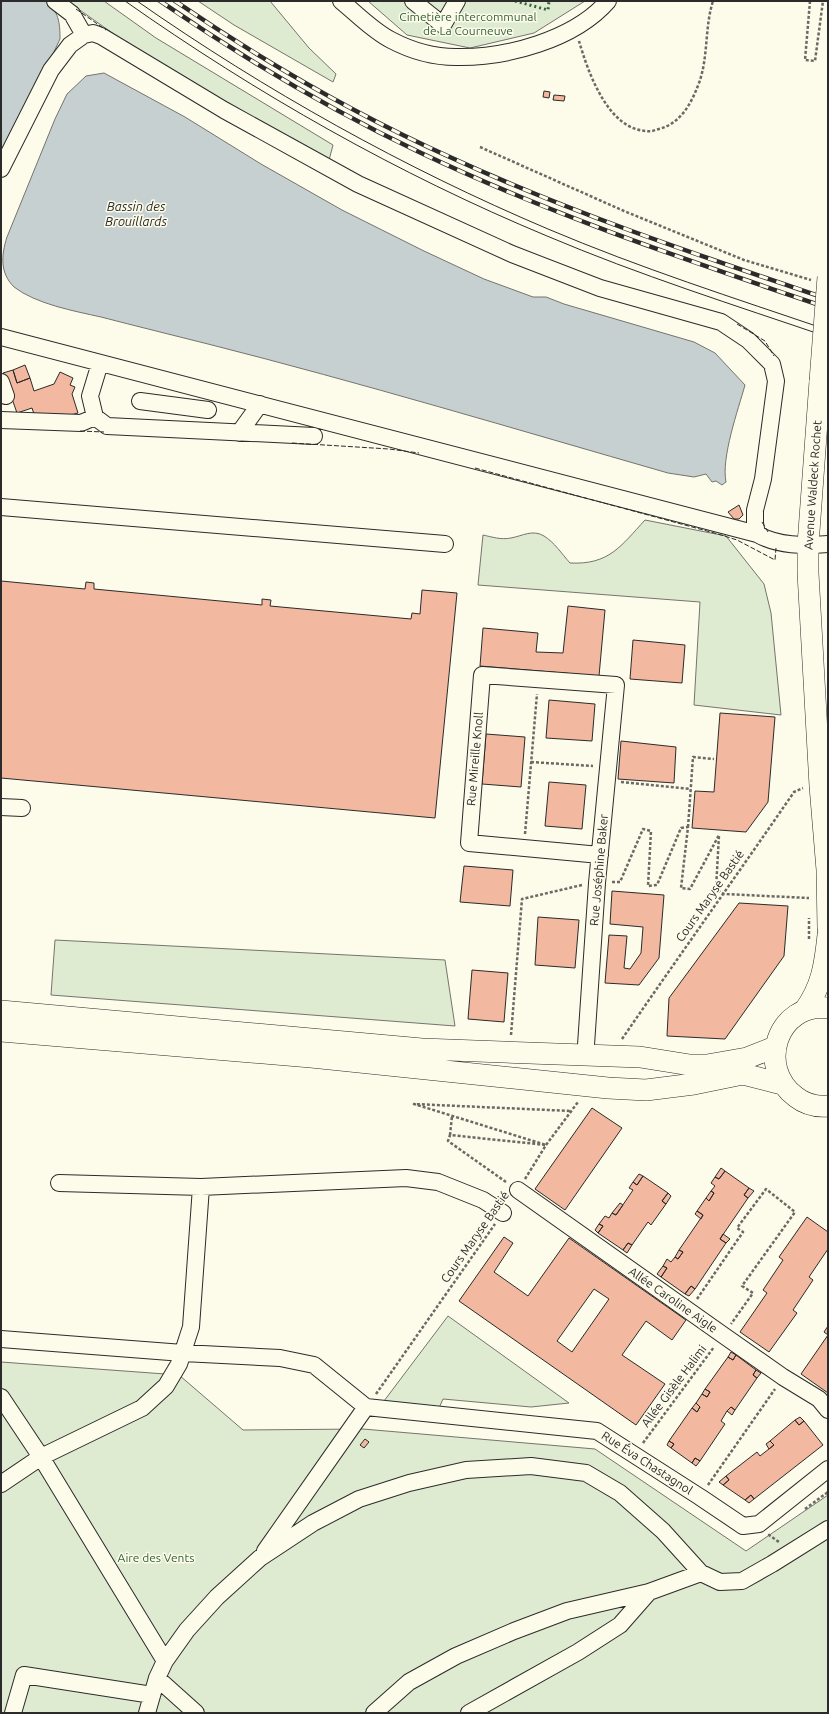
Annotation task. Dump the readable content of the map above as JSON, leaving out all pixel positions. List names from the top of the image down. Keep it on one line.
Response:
{"streets":{"main road":["Avenue Waldeck Rochet"],"street":["Rue Mireille Knoll","Rue Joséphine Baker","Allée Caroline Aigle","Rue Éva Chastagnol"],"path":["Cours Maryse Bastié","Allée Gisèle Halimi"]},"crossings":[["Avenue Waldeck Rochet","Cours Maryse Bastié"],["Rue Mireille Knoll","Rue Joséphine Baker"],["Cours Maryse Bastié","Allée Caroline Aigle"],["Cours Maryse Bastié","Rue Éva Chastagnol"],["Allée Caroline Aigle","Allée Gisèle Halimi"],["Allée Gisèle Halimi","Rue Éva Chastagnol"]],"water":["Bassin des Brouillards"],"parks":["Cimetière intercommunal de La Courneuve","Aire des Vents"]}
